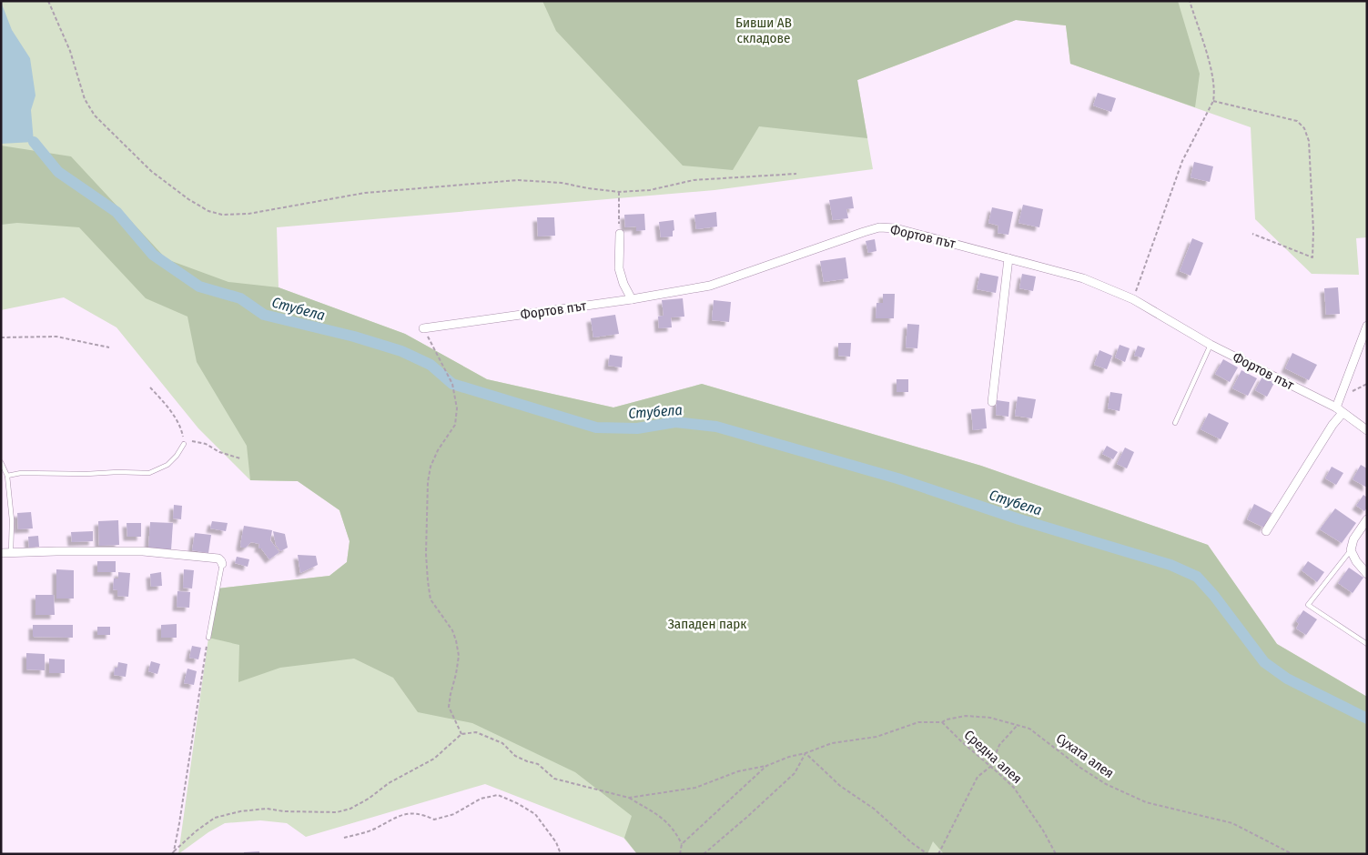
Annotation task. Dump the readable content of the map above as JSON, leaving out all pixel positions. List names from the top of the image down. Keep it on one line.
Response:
{"streets":{"street":["Фортов път"],"path":["Сухата алея","Средна алея"]},"crossings":[["Сухата алея","Средна алея"]],"water":["Стубела"],"parks":["Бивши АВ складове","Западен парк"]}
